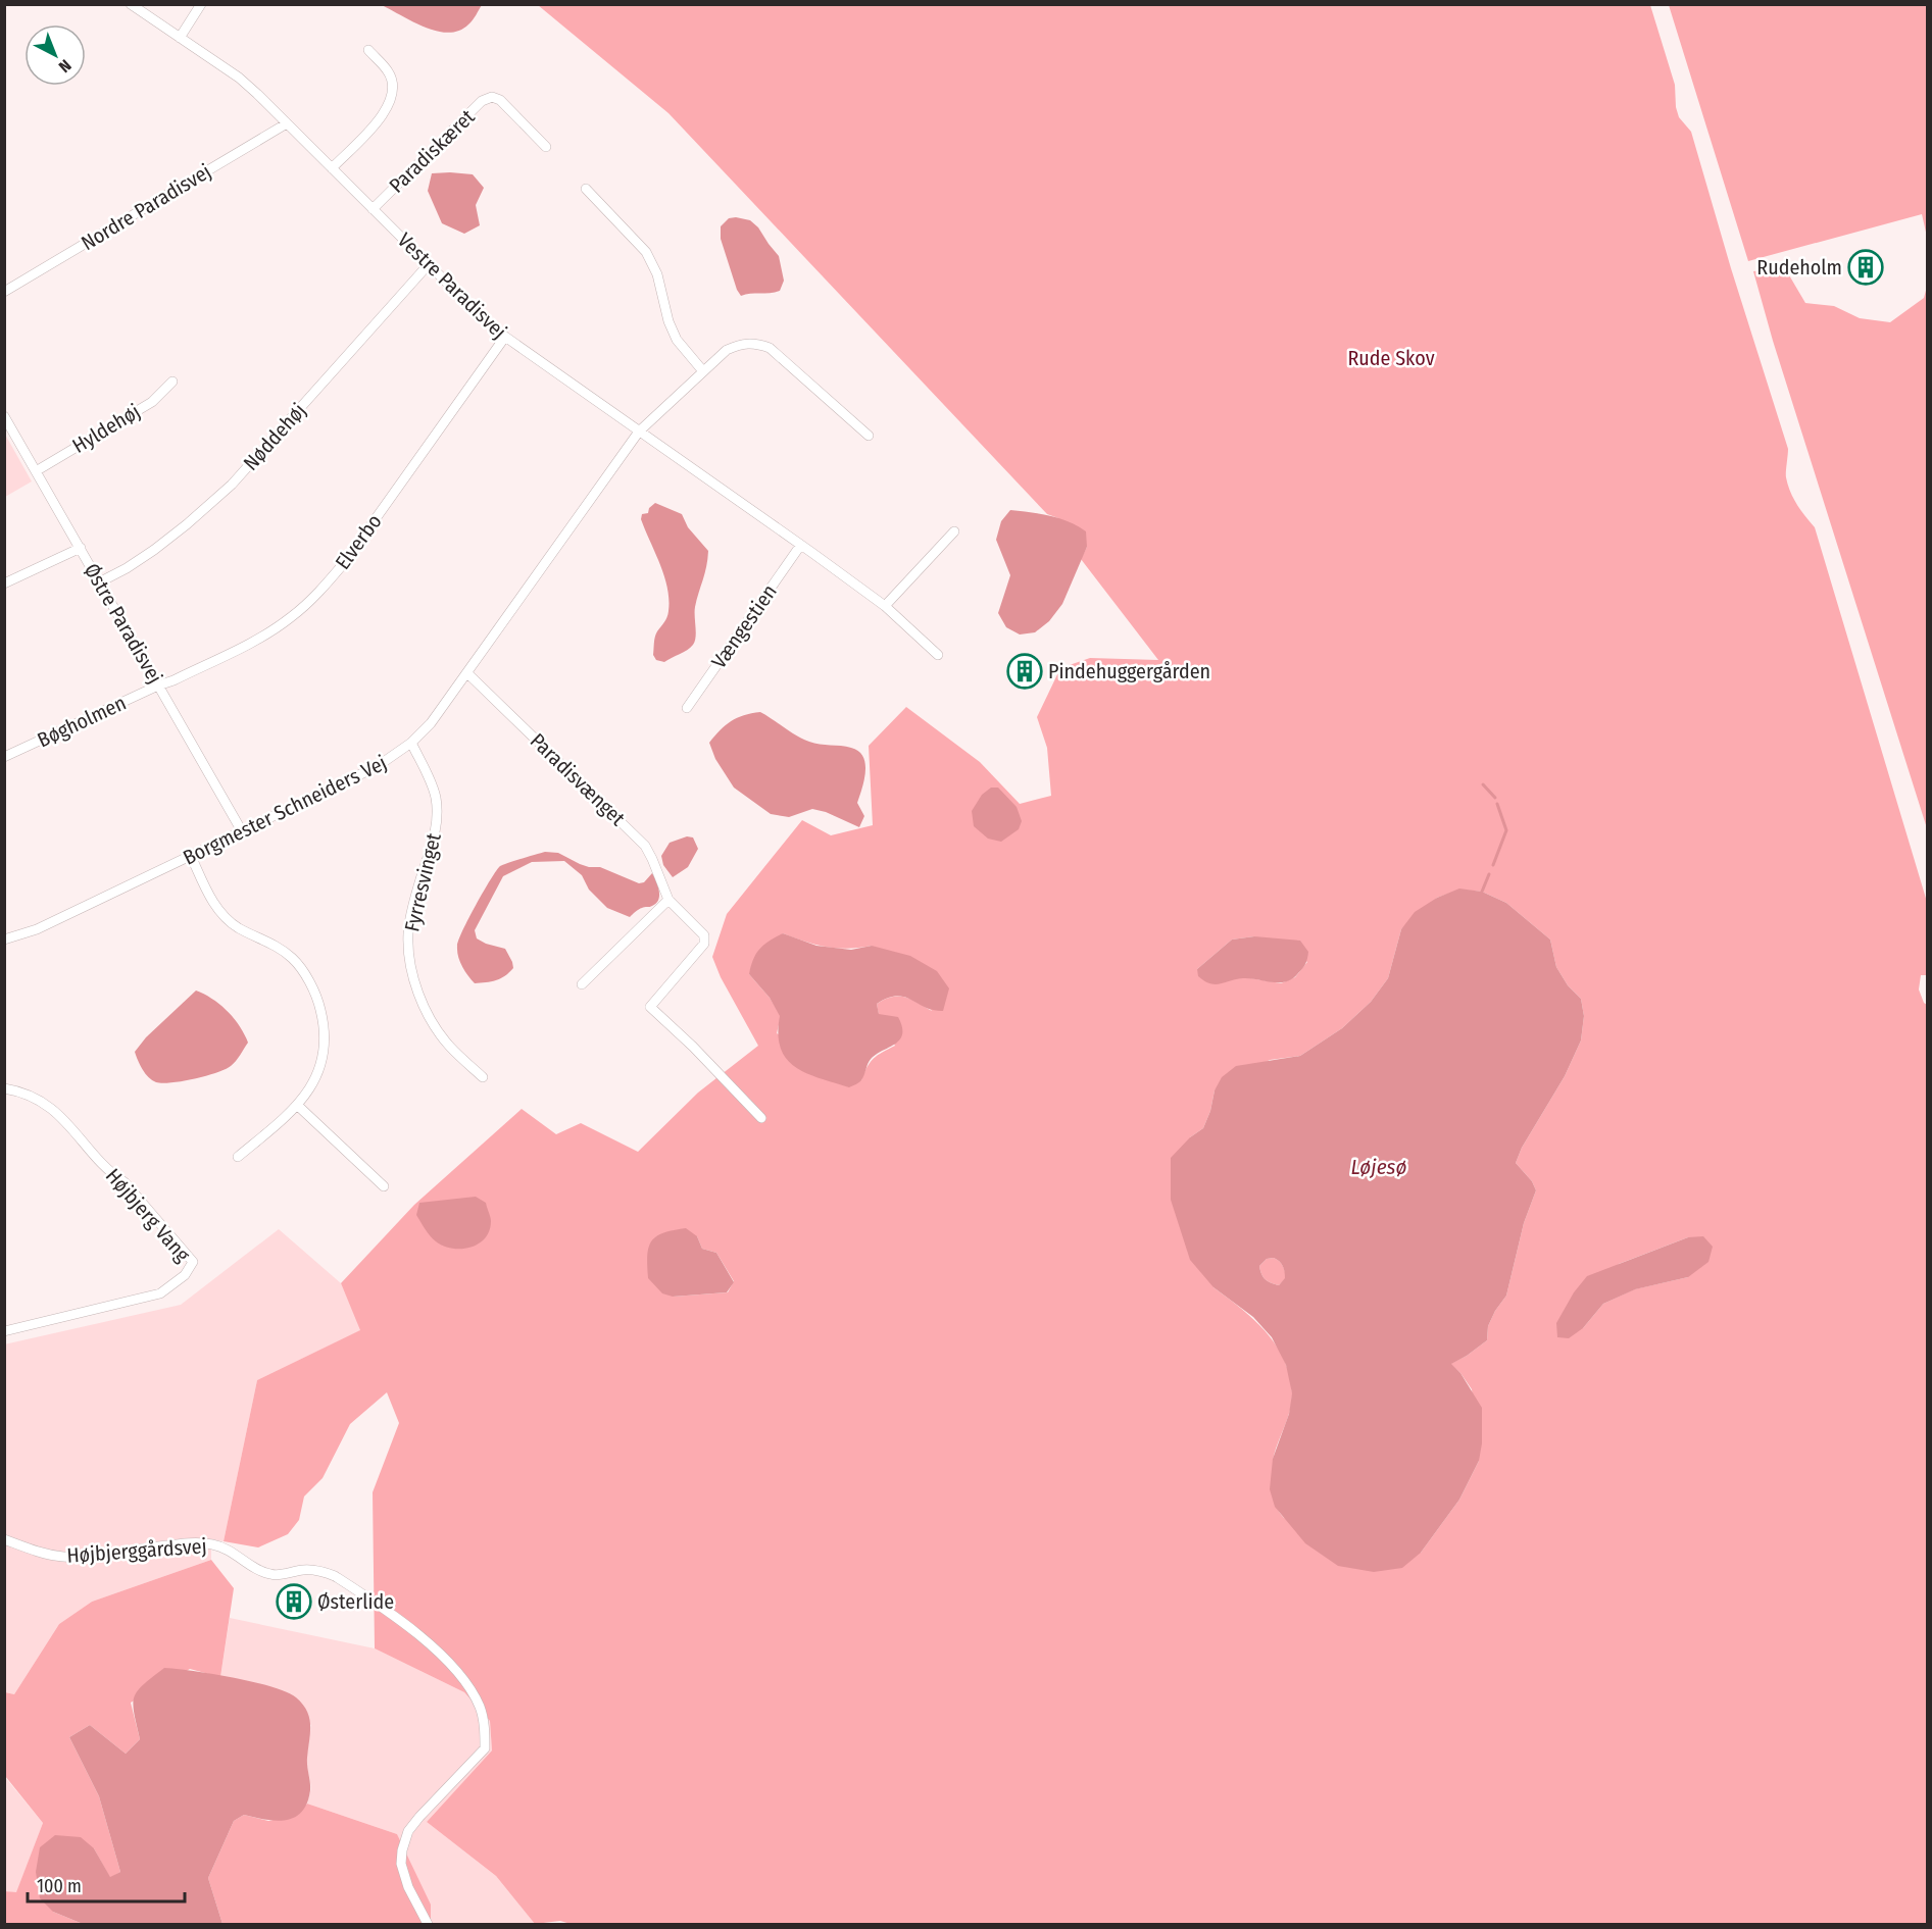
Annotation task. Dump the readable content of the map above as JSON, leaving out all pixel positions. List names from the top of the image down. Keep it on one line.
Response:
{"streets":{"street":["Paradiskæret","Nordre Paradisvej","Vestre Paradisvej","Hyldehøj","Nøddehøj","Elverbo","Østre Paradisvej","Vængestien","Bøgholmen","Paradisvænget","Borgmester Schneiders Vej","Fyrresvinget","Højbjerg Vang","Højbjerggårdsvej"]},"crossings":[["Paradiskæret","Vestre Paradisvej"],["Nordre Paradisvej","Vestre Paradisvej"],["Vestre Paradisvej","Nøddehøj"],["Vestre Paradisvej","Elverbo"],["Vestre Paradisvej","Vængestien"],["Vestre Paradisvej","Borgmester Schneiders Vej"],["Hyldehøj","Østre Paradisvej"],["Nøddehøj","Østre Paradisvej"],["Elverbo","Østre Paradisvej"],["Elverbo","Bøgholmen"],["Østre Paradisvej","Bøgholmen"],["Østre Paradisvej","Borgmester Schneiders Vej"],["Paradisvænget","Borgmester Schneiders Vej"],["Borgmester Schneiders Vej","Fyrresvinget"]],"water":["Løjesø"],"parks":["Rude Skov"],"places":{"building":["Rudeholm","Pindehuggergården","Østerlide"]},"scale_bar":"100 m","north":"bottom right"}
